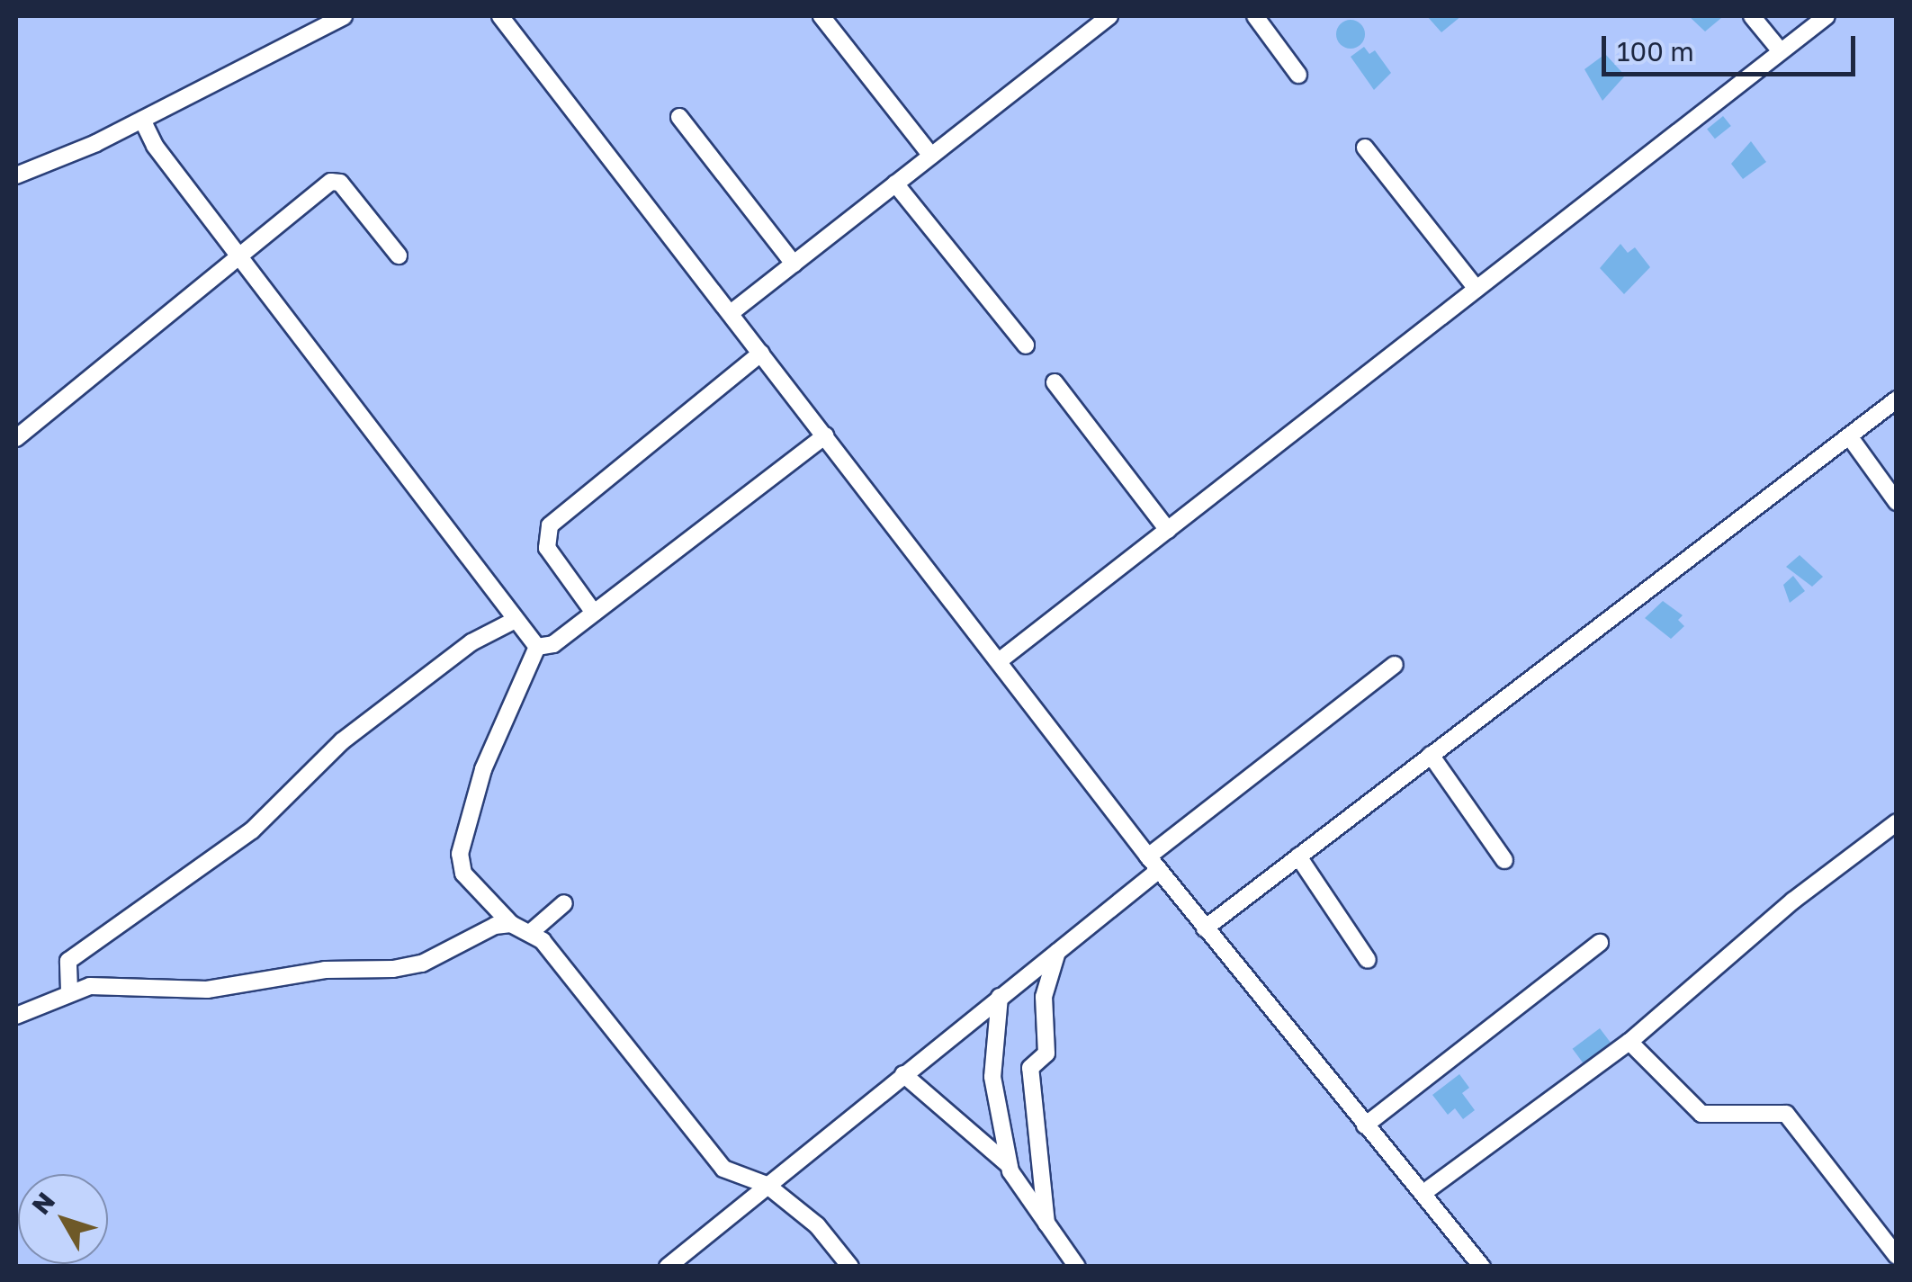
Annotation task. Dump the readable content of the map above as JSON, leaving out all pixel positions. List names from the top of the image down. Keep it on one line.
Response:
{"scale_bar":"100 m","north":"top left"}
